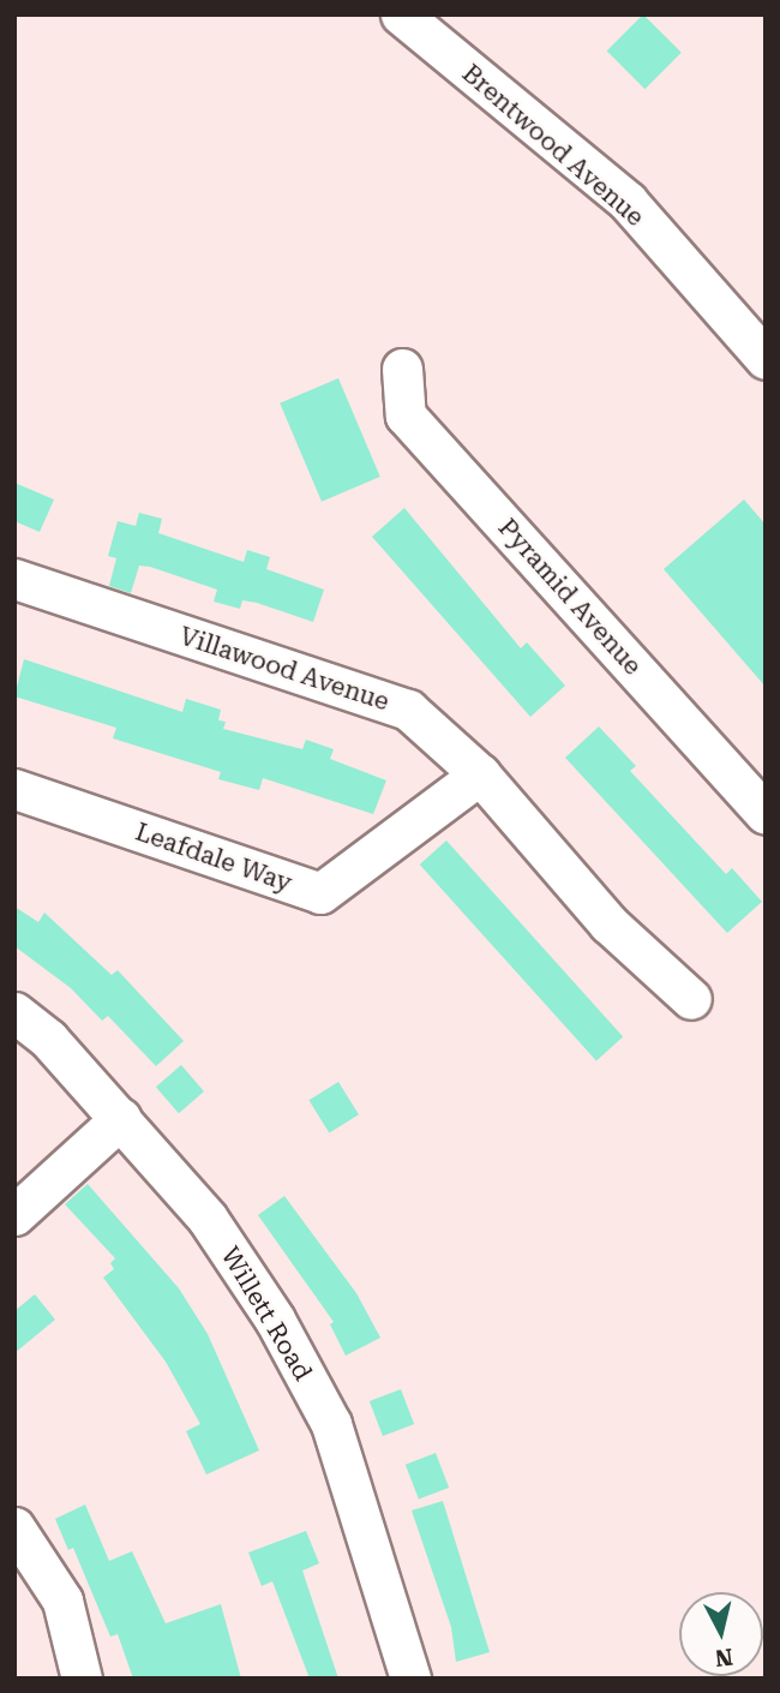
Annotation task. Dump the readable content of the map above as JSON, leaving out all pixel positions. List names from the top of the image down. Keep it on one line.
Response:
{"streets":{"street":["Brentwood Avenue","Pyramid Avenue","Villawood Avenue","Leafdale Way","Willett Road"]},"crossings":[["Villawood Avenue","Leafdale Way"]],"north":"bottom"}
